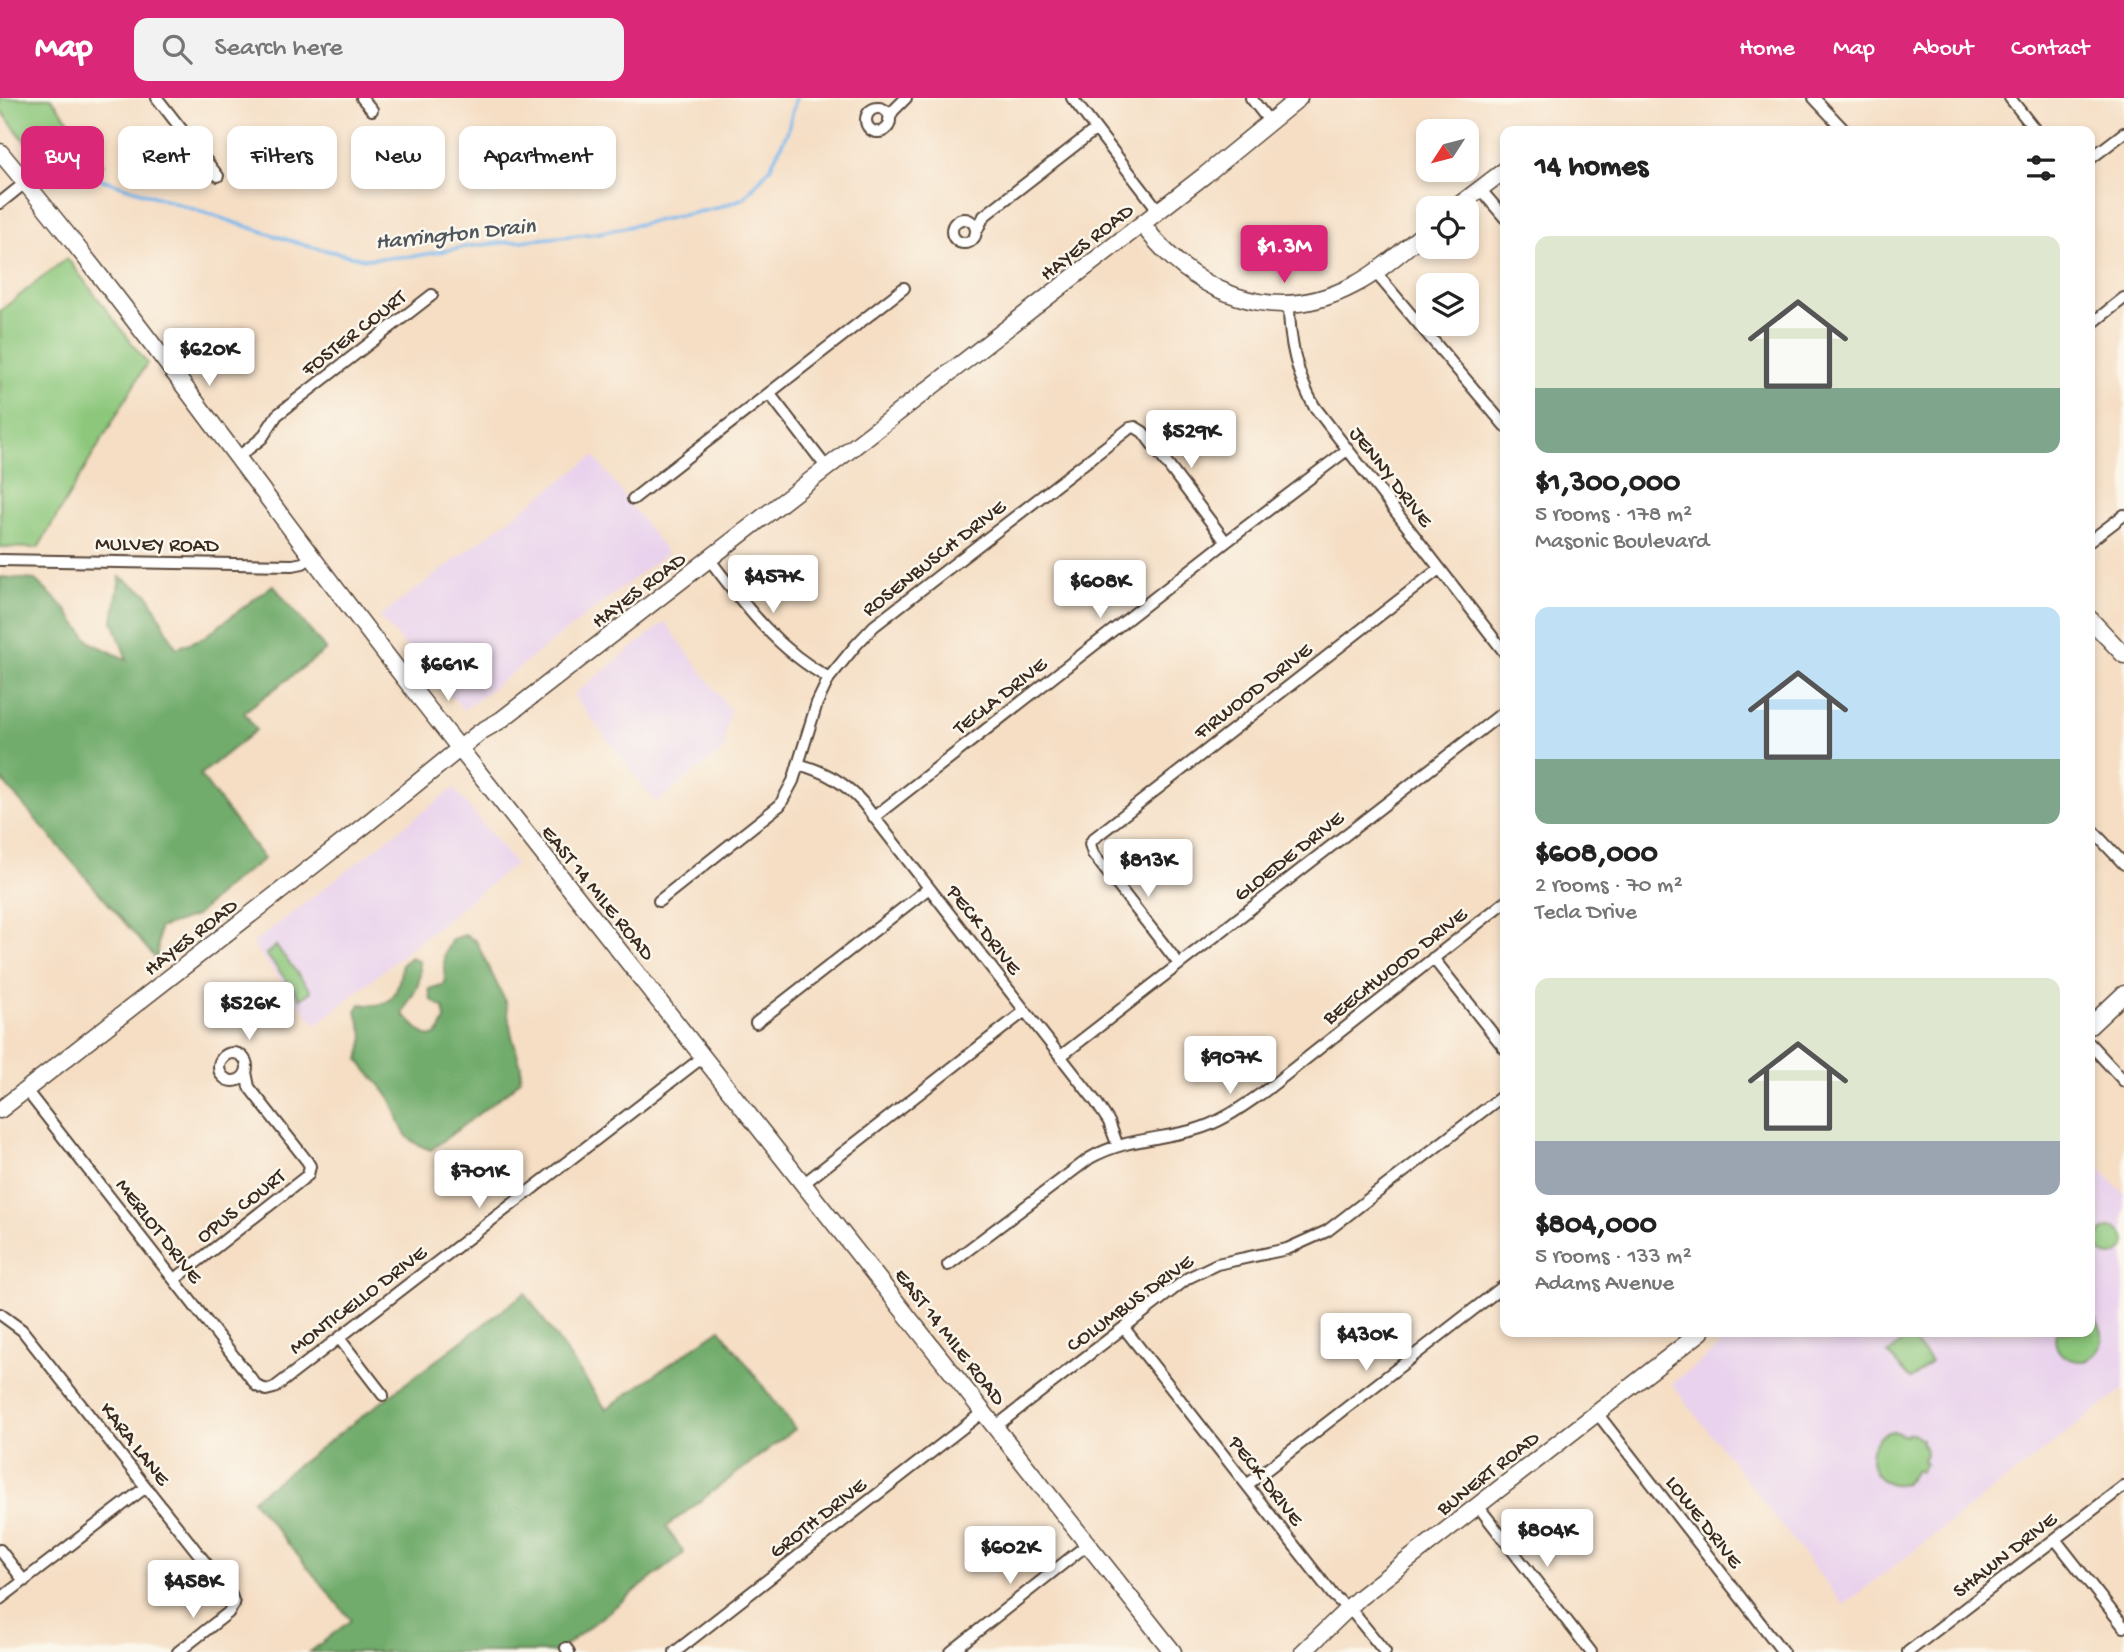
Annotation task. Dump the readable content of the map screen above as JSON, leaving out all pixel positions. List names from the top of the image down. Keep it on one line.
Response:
{"streets":{"street":["HAYES ROAD","FOSTER COURT","JENNY DRIVE","MULVEY ROAD","ROSENBUSCH DRIVE","FIRWOOD DRIVE","TECLA DRIVE","GLOEDE DRIVE","EAST 14 MILE ROAD","PECK DRIVE","BEECHWOOD DRIVE","OPUS COURT","MERLOT DRIVE","MONTICELLO DRIVE","COLUMBUS DRIVE","KARA LANE","BUNERT ROAD","GROTH DRIVE","LOWE DRIVE","SHAWN DRIVE"]},"crossings":[["HAYES ROAD","EAST 14 MILE ROAD"],["HAYES ROAD","MERLOT DRIVE"],["FOSTER COURT","EAST 14 MILE ROAD"],["JENNY DRIVE","FIRWOOD DRIVE"],["JENNY DRIVE","TECLA DRIVE"],["MULVEY ROAD","EAST 14 MILE ROAD"],["ROSENBUSCH DRIVE","TECLA DRIVE"],["ROSENBUSCH DRIVE","PECK DRIVE"],["FIRWOOD DRIVE","GLOEDE DRIVE"],["TECLA DRIVE","PECK DRIVE"],["GLOEDE DRIVE","PECK DRIVE"],["EAST 14 MILE ROAD","MONTICELLO DRIVE"],["EAST 14 MILE ROAD","COLUMBUS DRIVE"],["EAST 14 MILE ROAD","GROTH DRIVE"],["PECK DRIVE","BEECHWOOD DRIVE"],["PECK DRIVE","COLUMBUS DRIVE"],["PECK DRIVE","BUNERT ROAD"],["OPUS COURT","MERLOT DRIVE"],["MERLOT DRIVE","MONTICELLO DRIVE"],["BUNERT ROAD","LOWE DRIVE"]],"water":["Harrington Drain"],"north":"bottom left","page":{"header":"Map","search":"Search here","nav":["Home","Map","About","Contact"],"chip":["Buy","Rent","Filters","New","Apartment"],"heading":"14 homes","list":[{"name":"$1,300,000","note":"5 rooms · 178 m² · Masonic Boulevard"},{"name":"$608,000","note":"2 rooms · 70 m² · Tecla Drive"},{"name":"$804,000","note":"5 rooms · 133 m² · Adams Avenue"}],"price":["$1.3M","$620K","$529K","$457K","$608K","$661K","$813K","$526K","$907K","$701K","$430K","$804K","$602K","$458K"]}}
